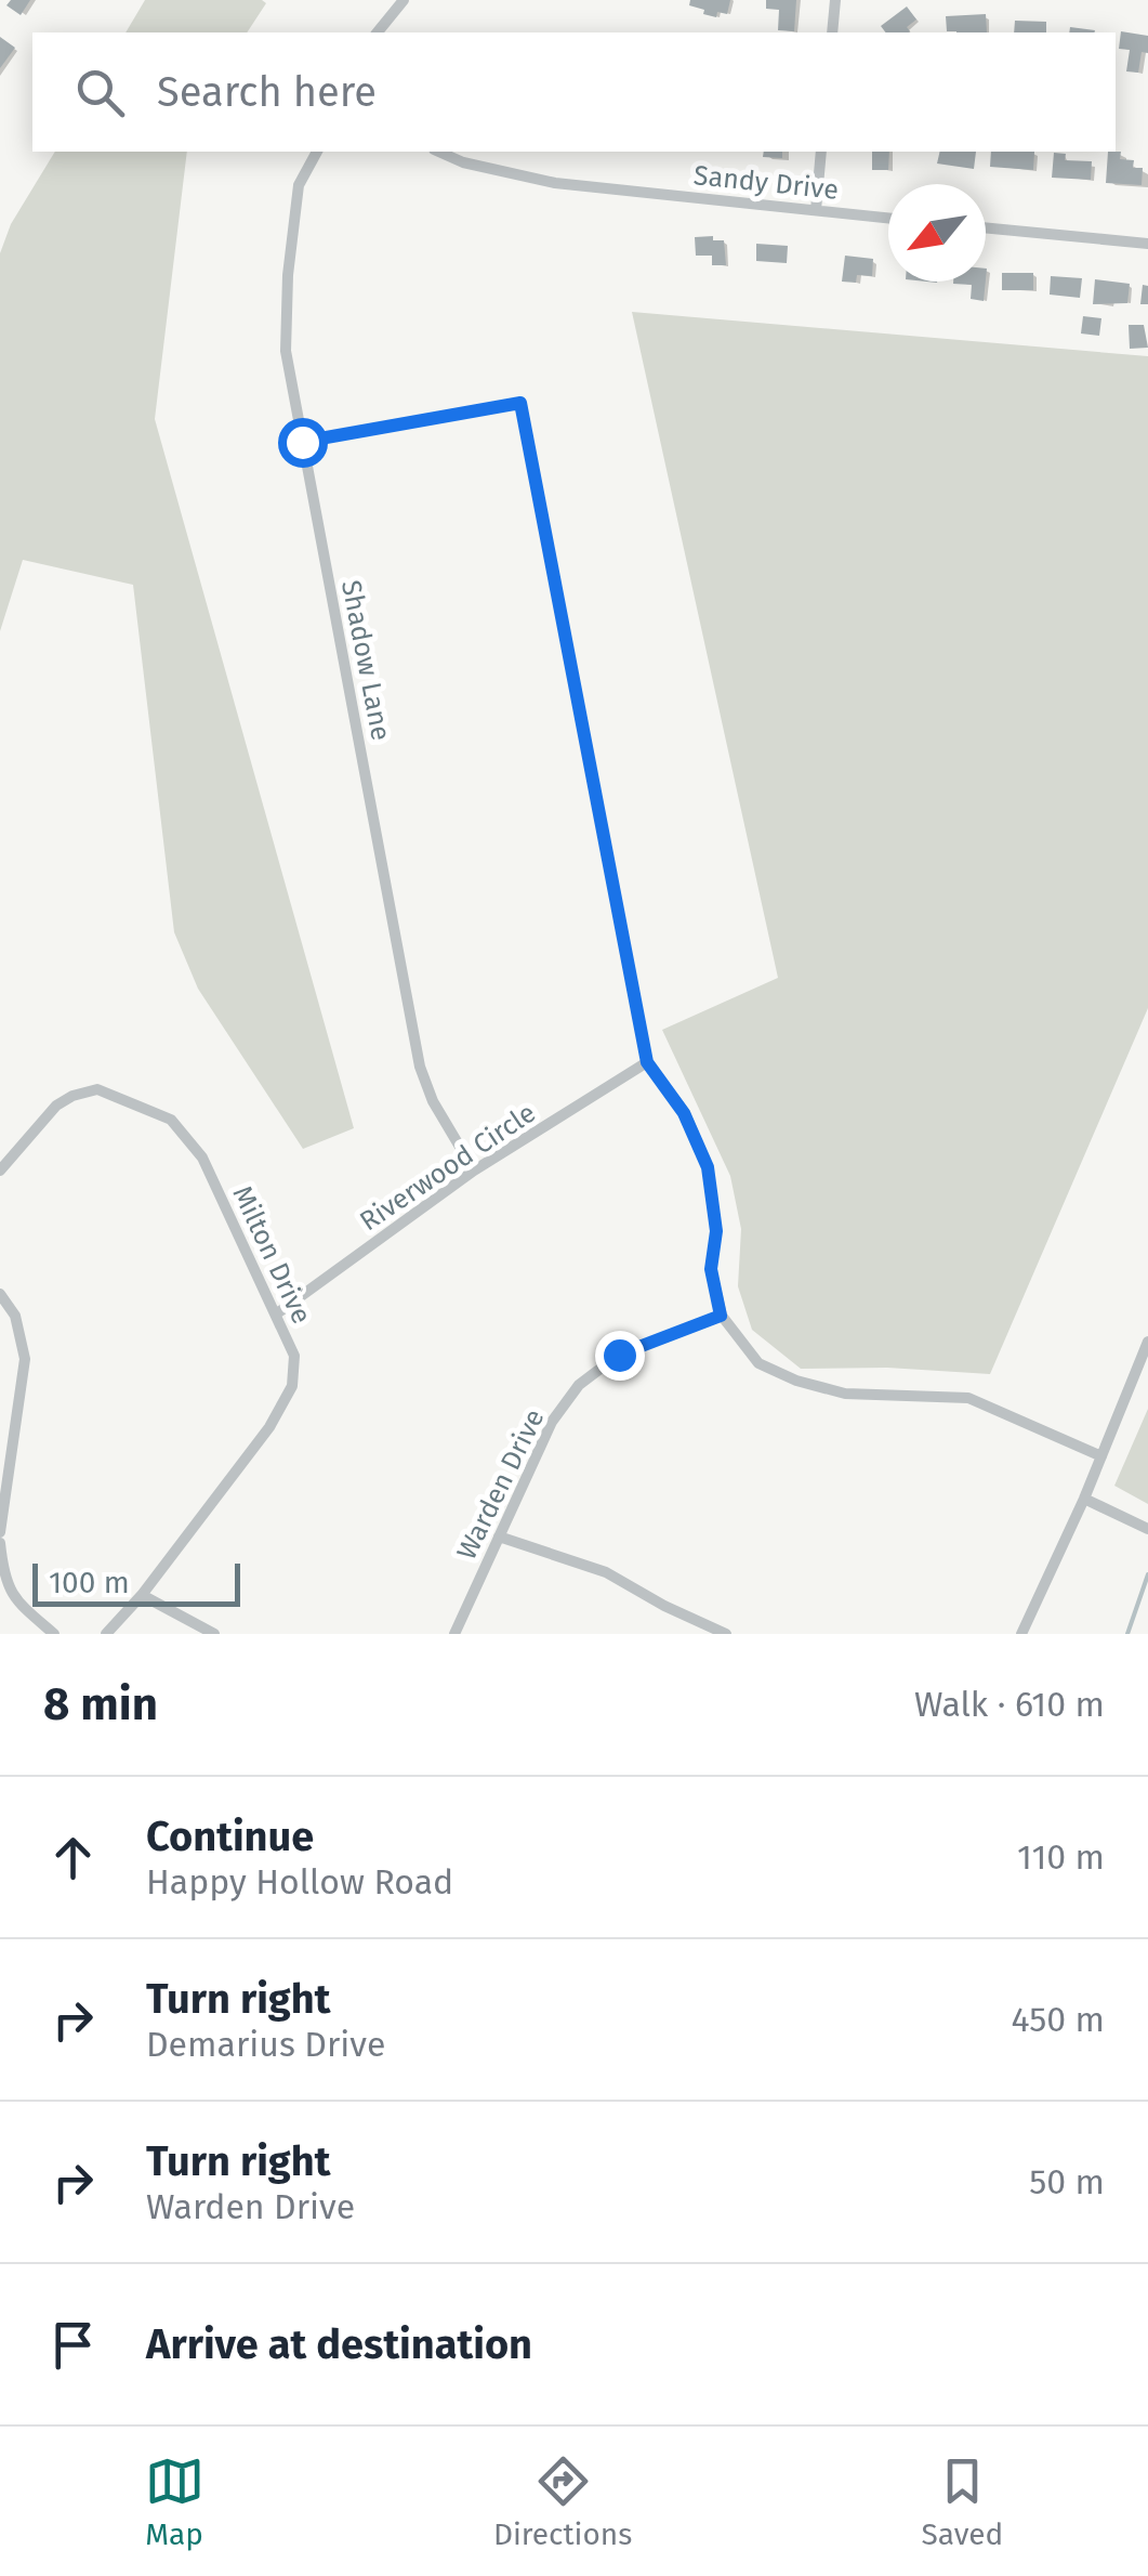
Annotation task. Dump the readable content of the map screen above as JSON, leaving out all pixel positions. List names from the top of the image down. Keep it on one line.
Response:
{"streets":{"street":["Sandy Drive","Shadow Lane","Riverwood Circle","Milton Drive","Warden Drive"]},"crossings":[["Shadow Lane","Riverwood Circle"],["Riverwood Circle","Milton Drive"]],"scale_bar":"100 m","north":"bottom left","page":{"search":"Search here","scale":"100 m","heading":["8 min","Walk · 610 m"],"list":[["Continue","Happy Hollow Road","110 m"],["Turn right","Demarius Drive","450 m"],["Turn right","Warden Drive","50 m"],"Arrive at destination"],"nav":["Map","Directions","Saved"]}}
